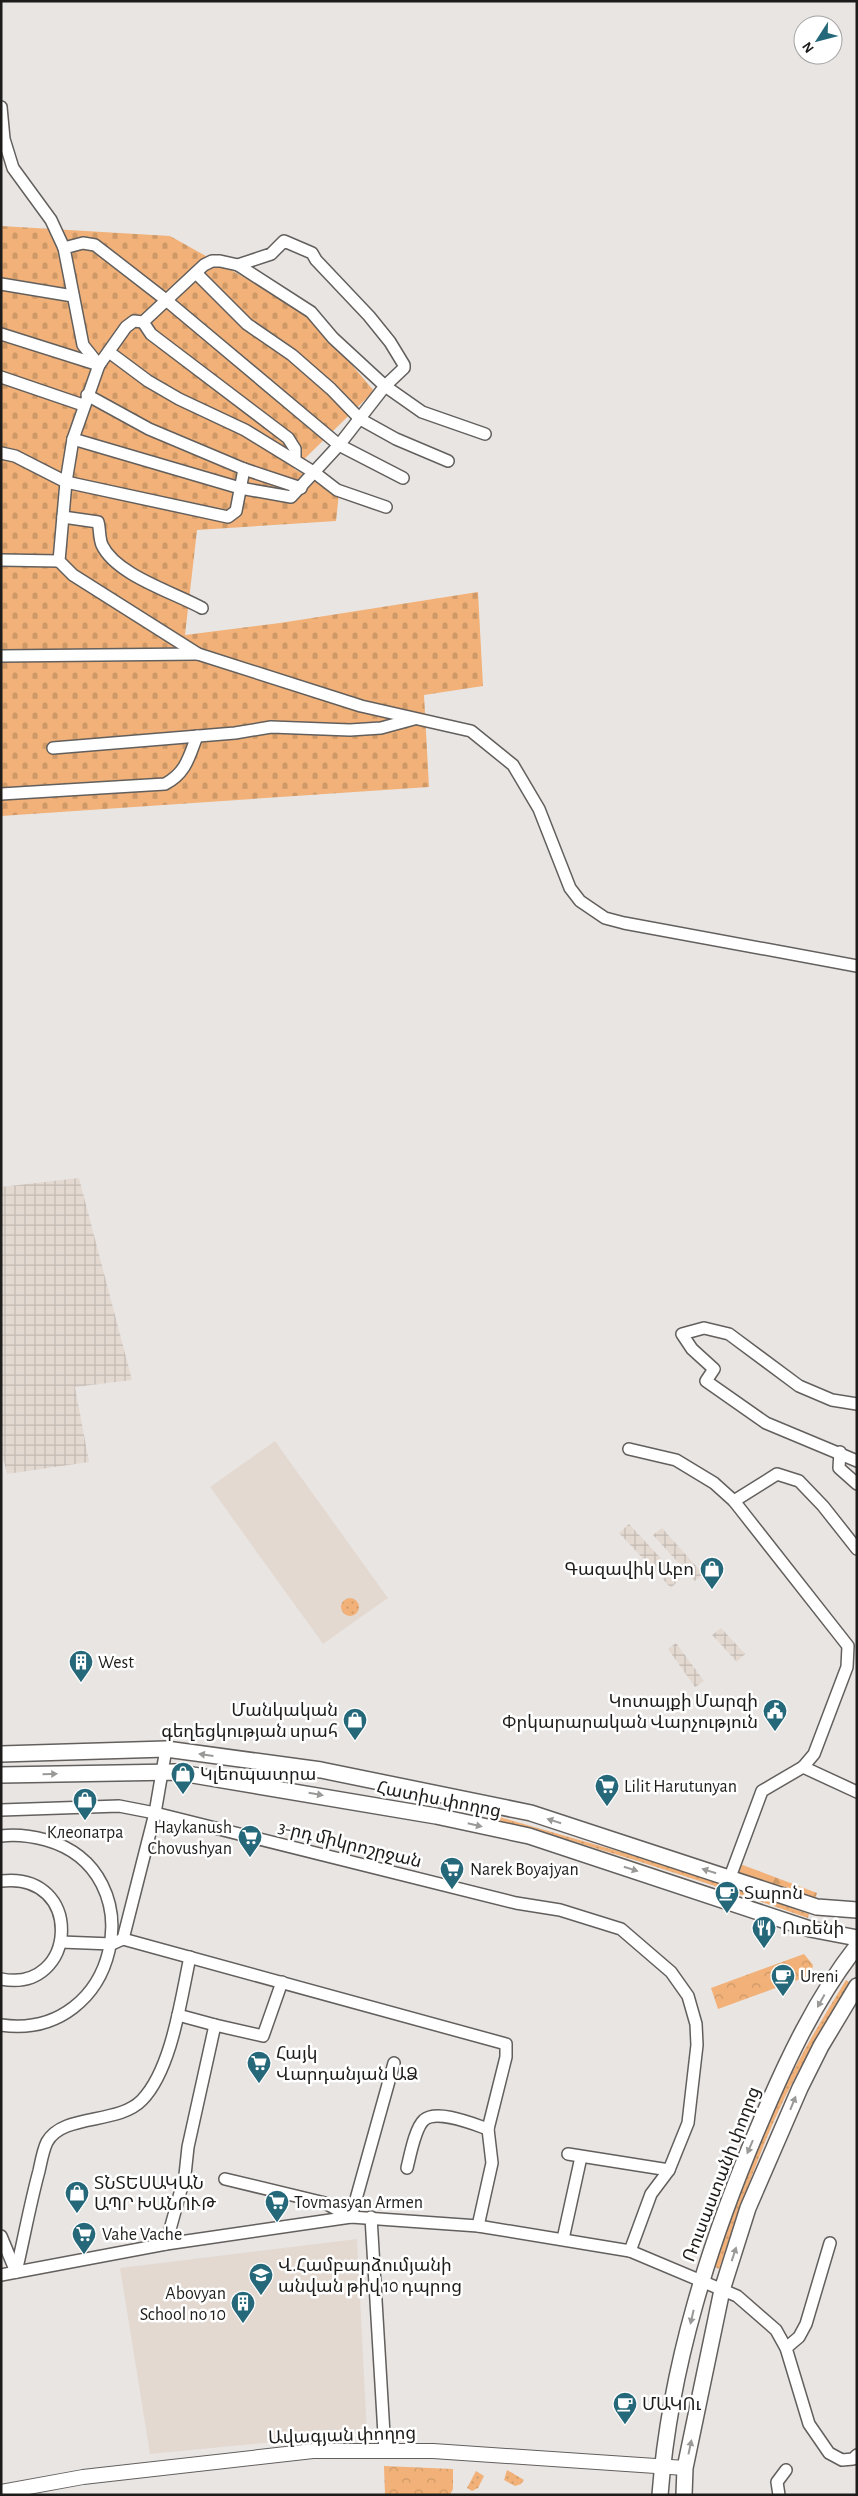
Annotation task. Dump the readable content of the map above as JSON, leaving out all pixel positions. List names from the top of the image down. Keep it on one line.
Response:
{"streets":{"main road":["Հատիս փողոց","Ռուսաստանի փողոց"],"street":["3-րդ միկրոշրջան","Ավագյան փողոց"]},"crossings":[["Ռուսաստանի փողոց","Ավագյան փողոց"]],"places":{"shop":["Գազավիկ Աբո","Մանկական գեղեցկության սրահ","Կլեոպատրա","Клеопатра","ՏՆՏԵՍԱԿԱՆ ԱՊՐ ԽԱՆՈՒԹ"],"building":["West","Abovyan School no 10"],"public building":["Կոտայքի Մարզի Փրկարարական Վարչություն"],"supermarket":["Lilit Harutunyan","Haykanush Chovushyan","Narek Boyajyan","Հայկ Վարդանյան ԱՁ","Tovmasyan Armen","Vahe Vache"],"cafe":["Տարոն","Ureni","ՄԱԿՈւ"],"restaurant":["Ուռենի"],"school or university":["Վ.Համբարձումյանի անվան թիվ 10 դպրոց"]},"north":"bottom left"}
